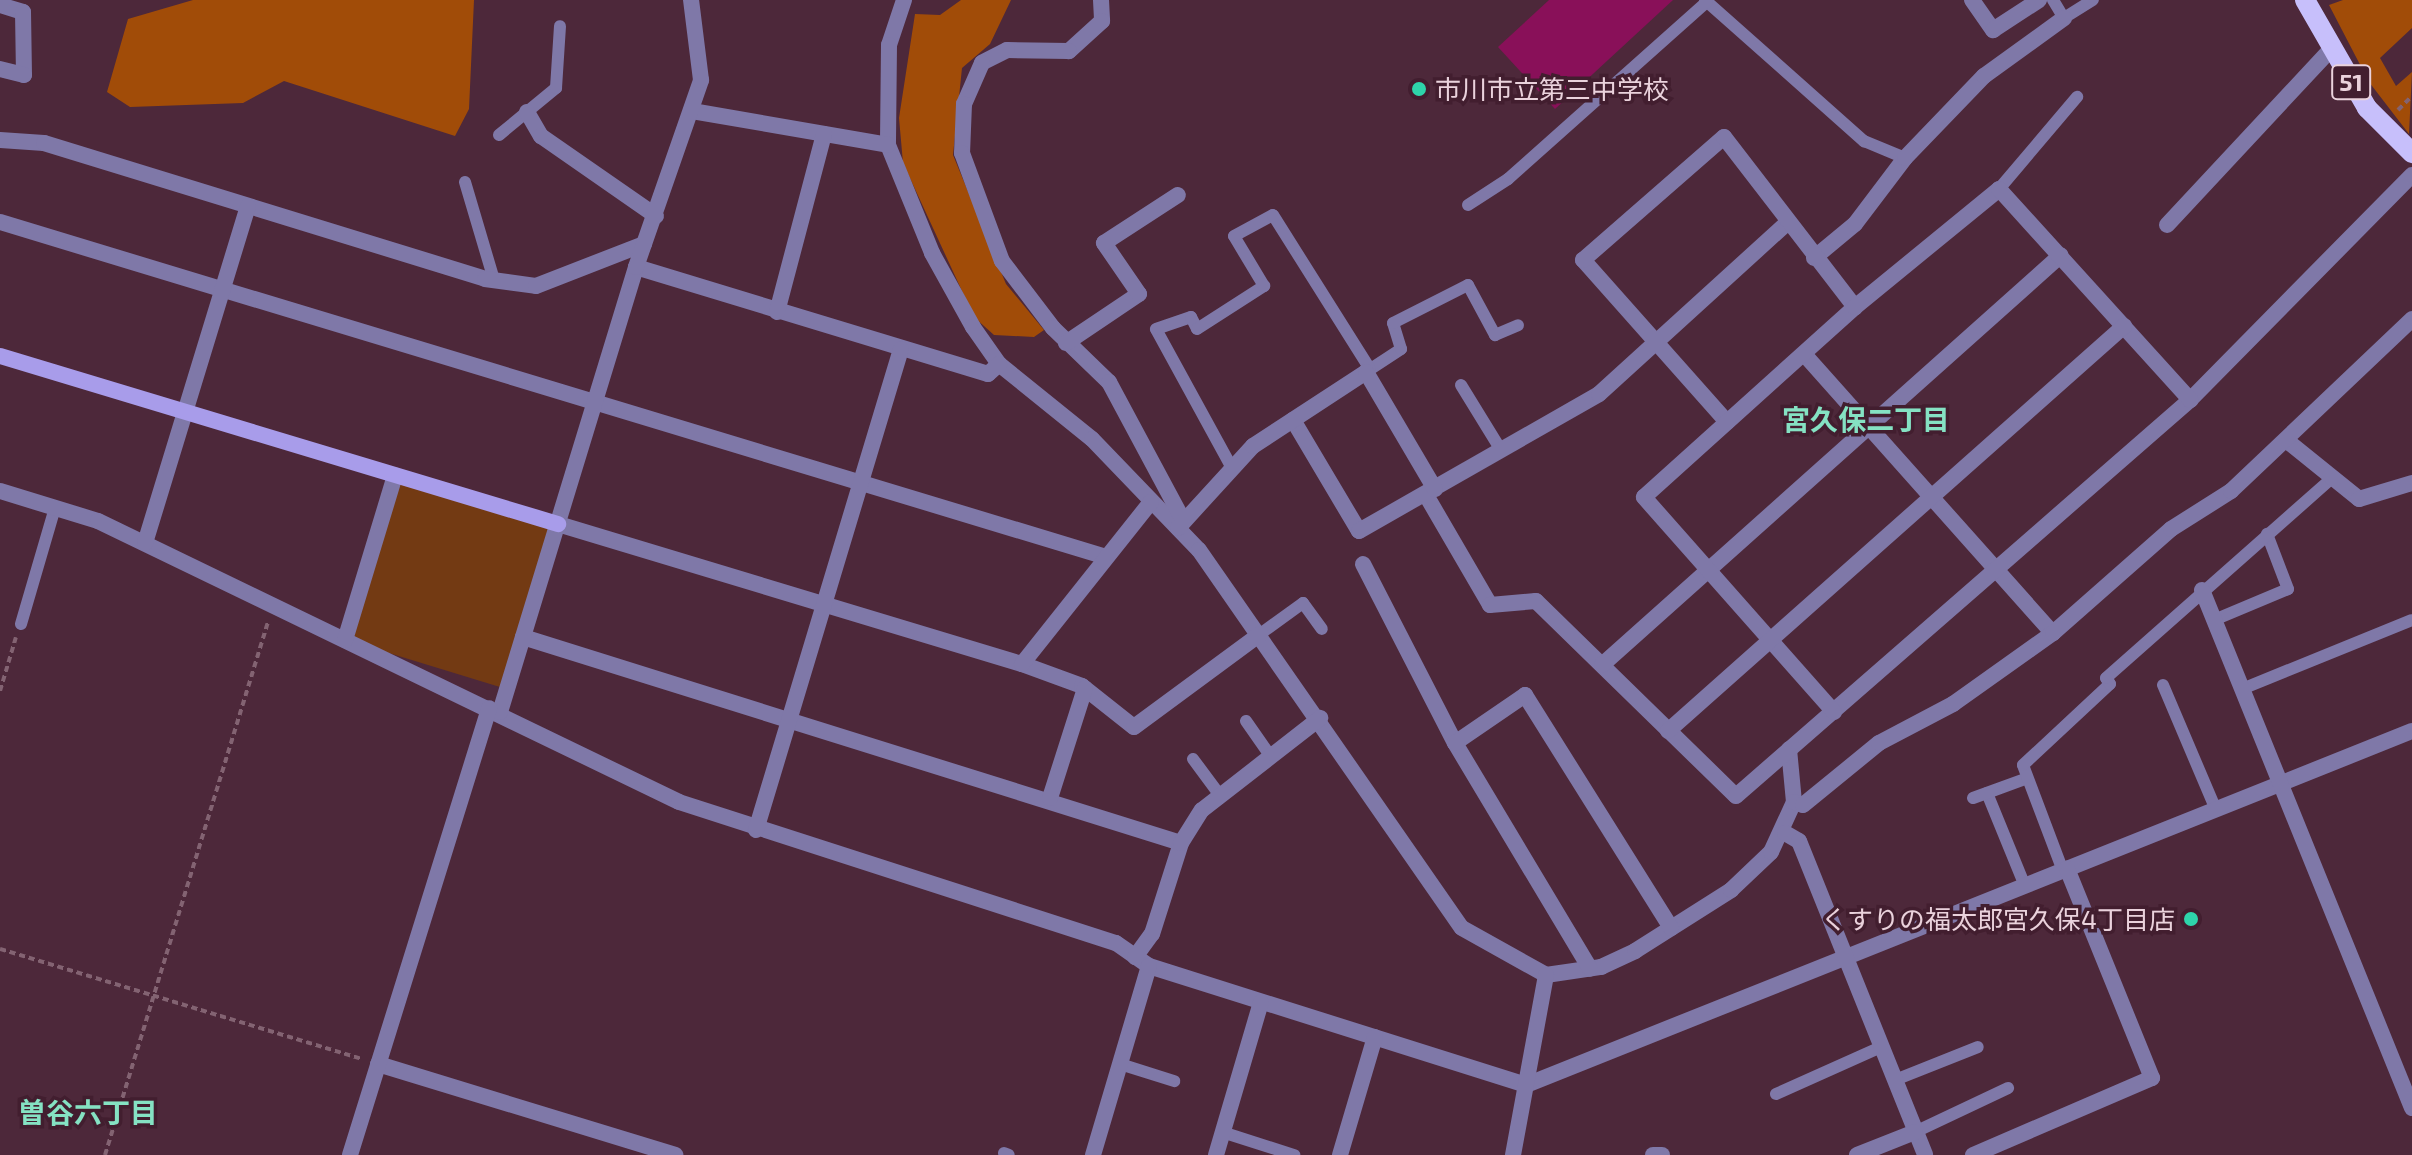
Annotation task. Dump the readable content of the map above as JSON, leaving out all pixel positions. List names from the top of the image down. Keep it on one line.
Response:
{"streets":{"main road":["51"]},"districts":["宮久保二丁目","曽谷六丁目"],"places":["市川市立第三中学校","くすりの福太郎宮久保4丁目店"]}
